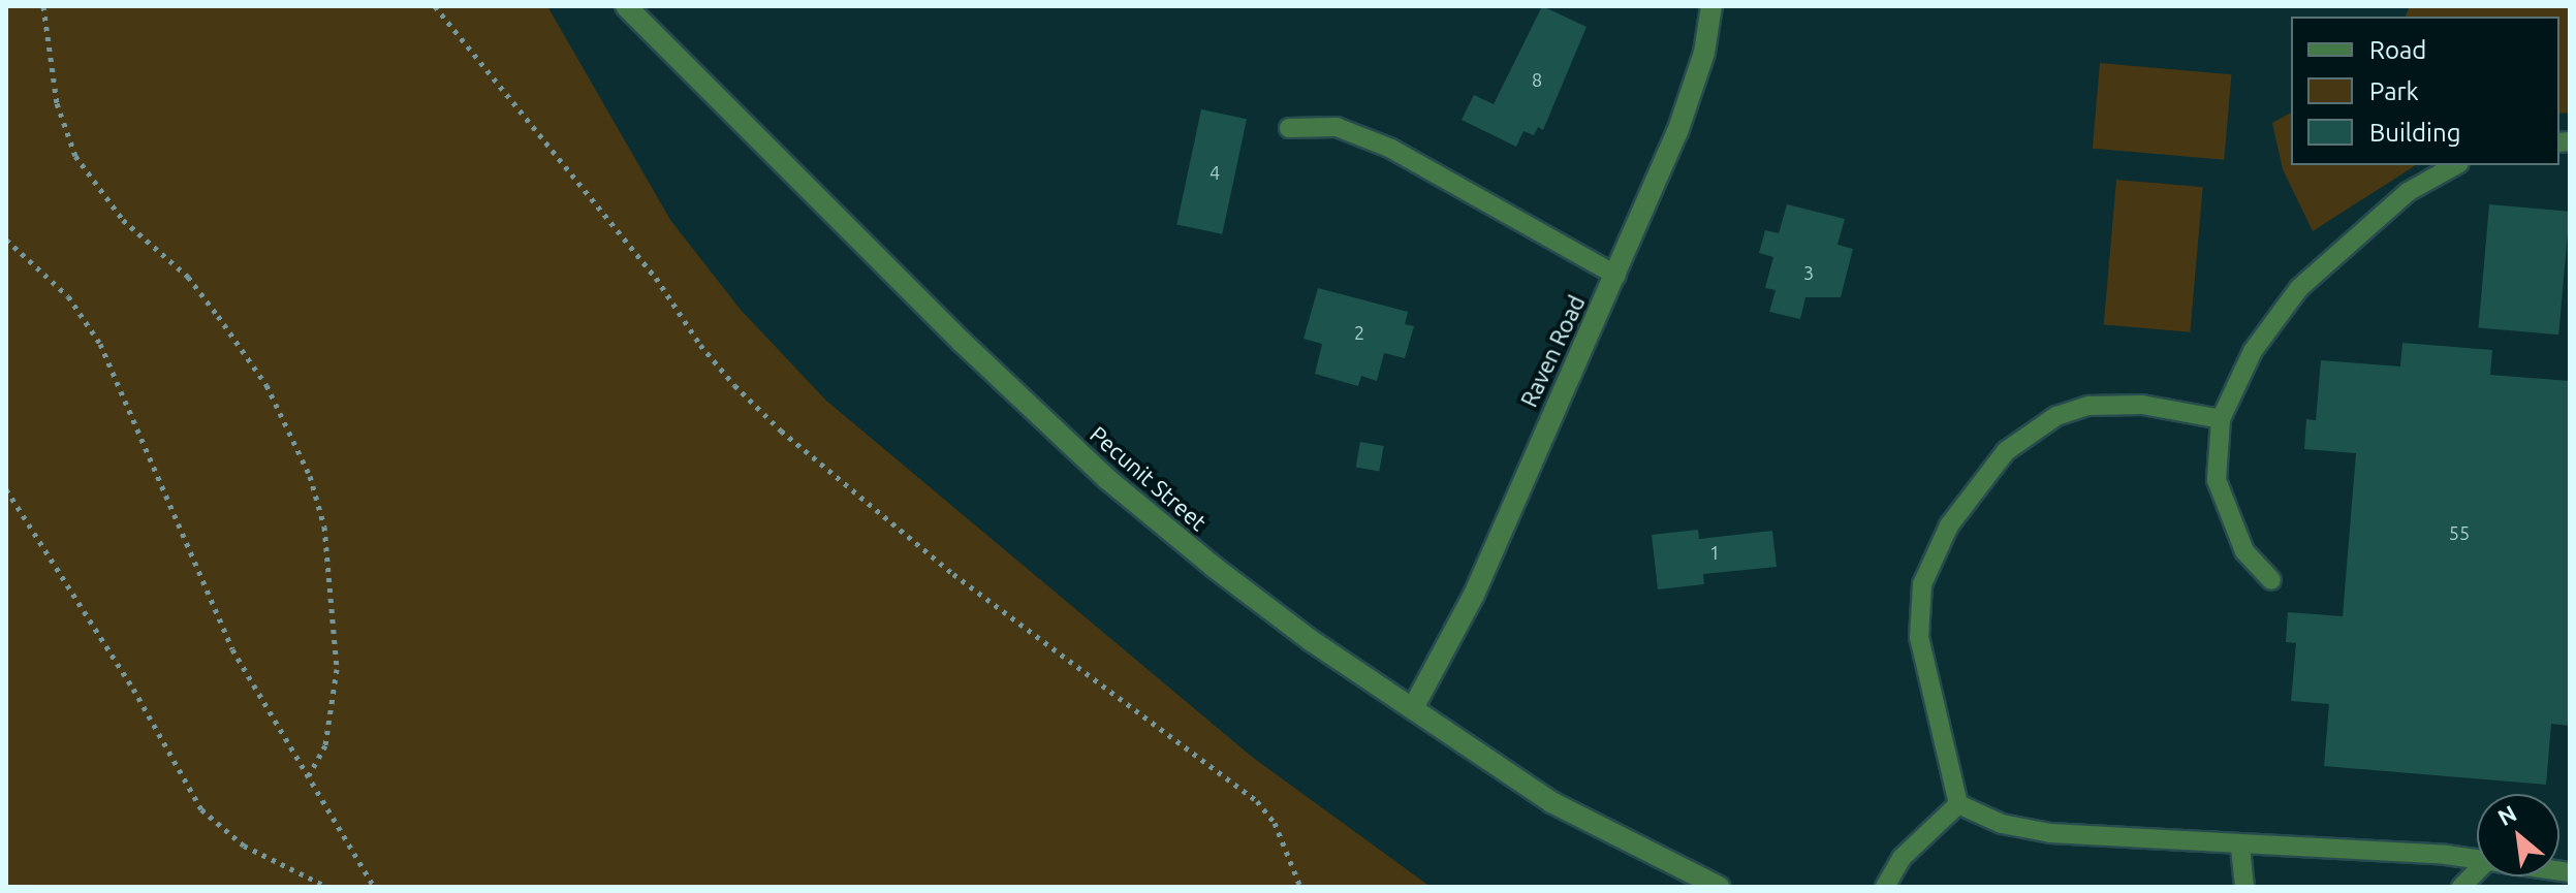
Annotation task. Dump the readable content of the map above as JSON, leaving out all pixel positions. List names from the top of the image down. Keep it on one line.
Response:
{"streets":{"street":["Raven Road","Pecunit Street"]},"crossings":[["Raven Road","Pecunit Street"]],"house_numbers":["8","4","3","2","55","1"],"legend":["Road","Park","Building"],"north":"top left"}
